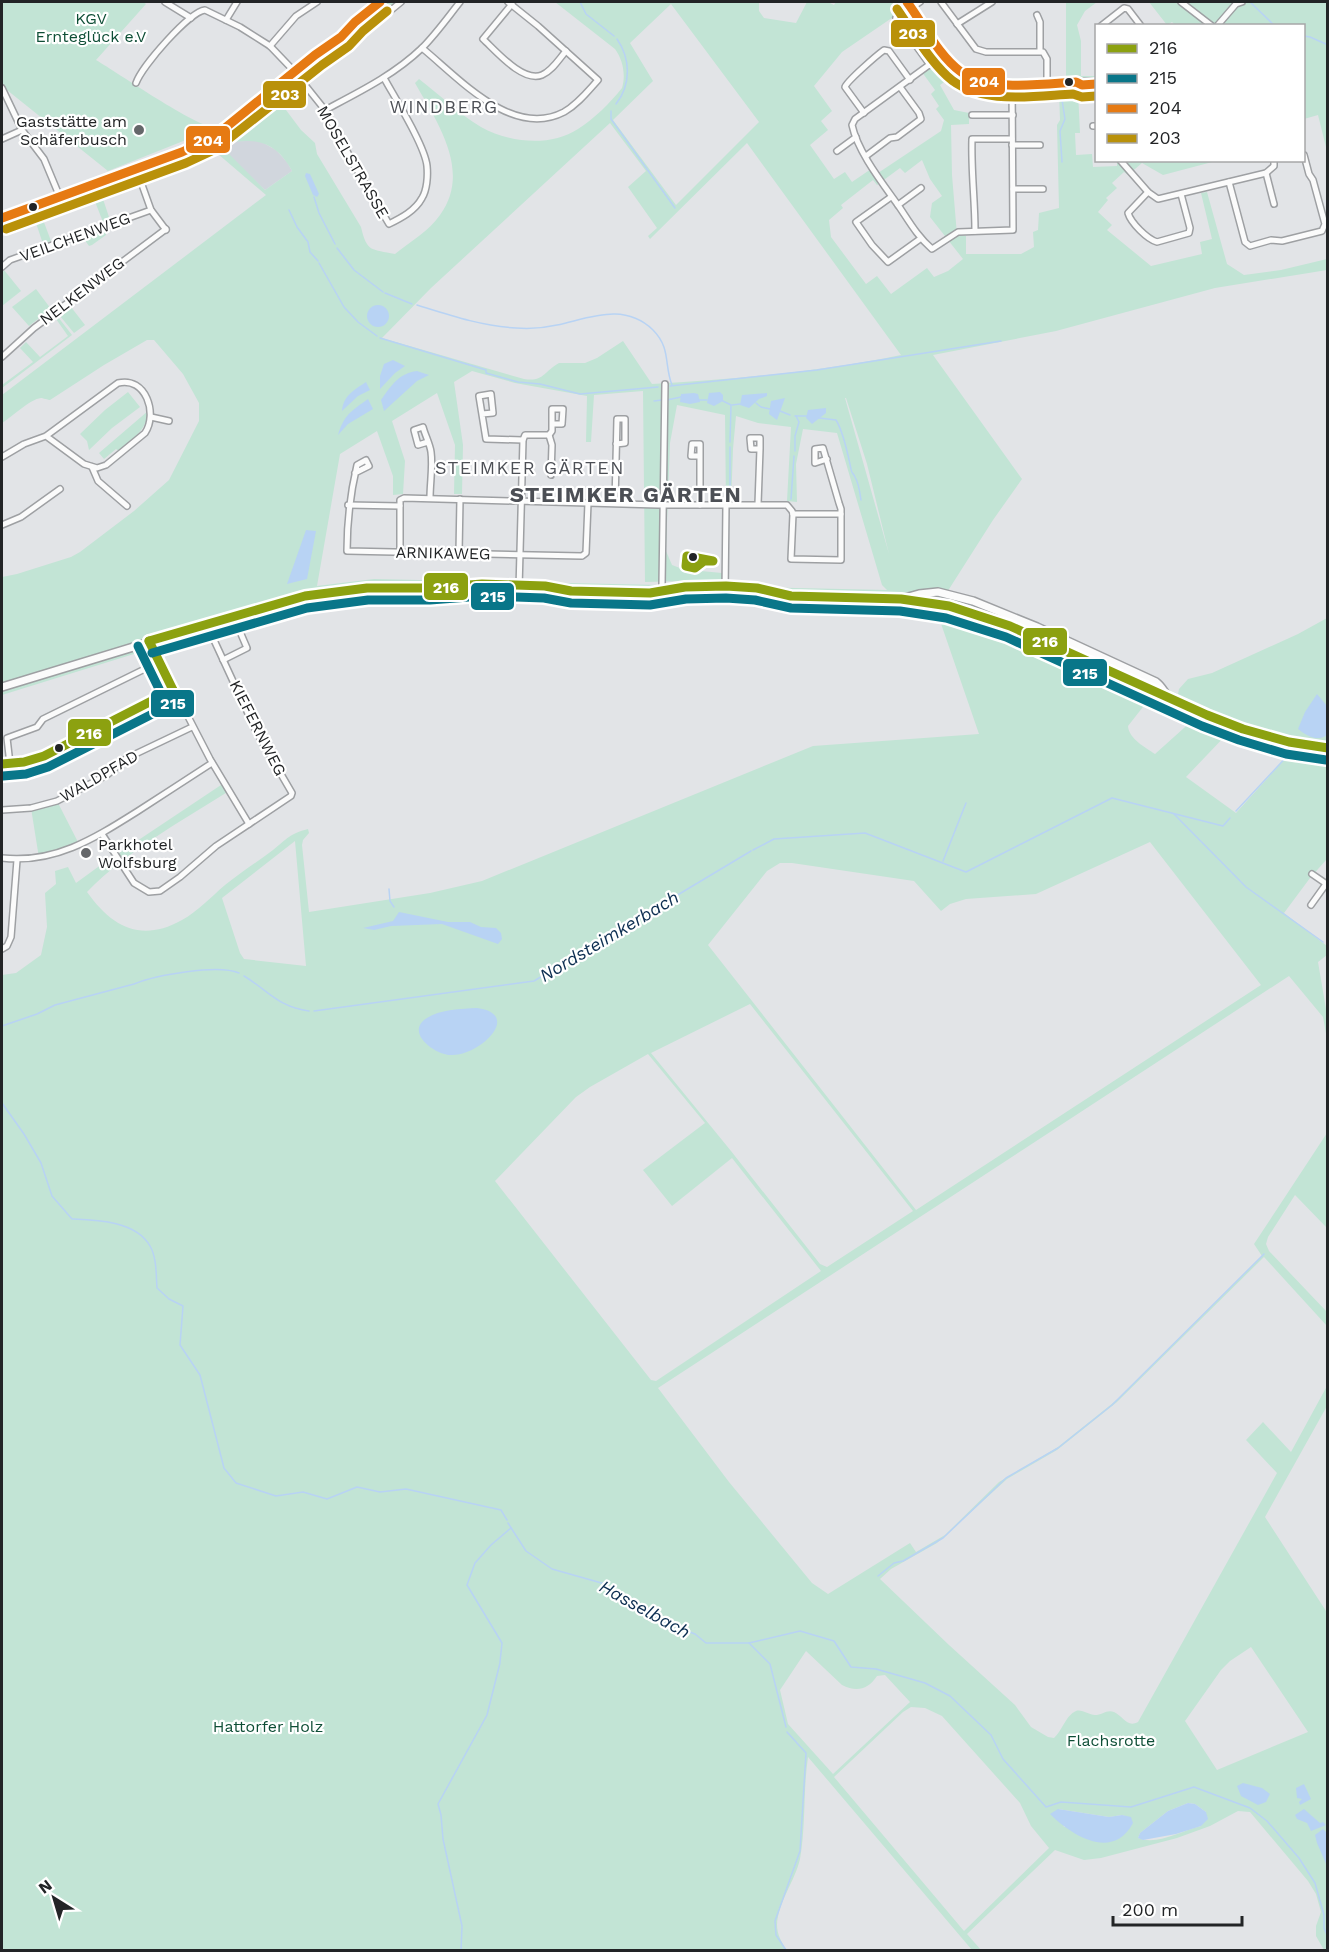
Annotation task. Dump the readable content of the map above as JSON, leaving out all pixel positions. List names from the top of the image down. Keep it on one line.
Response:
{"streets":{"street":["MOSELSTRASSE","VEILCHENWEG","NELKENWEG","ARNIKAWEG","KIEFERNWEG","WALDPFAD"]},"crossings":[["VEILCHENWEG","NELKENWEG"]],"districts":["WINDBERG","STEIMKER GÄRTEN","STEIMKER GÄRTEN"],"water":["Nordsteimkerbach","Hasselbach"],"parks":["KGV Ernteglück e.V","Hattorfer Holz","Flachsrotte"],"places":["Gaststätte am Schäferbusch","Parkhotel Wolfsburg"],"lines":["transit line 204","transit line 203","transit line 216","transit line 215"],"legend":["216","215","204","203"],"scale_bar":"200 m","north":"top left"}
